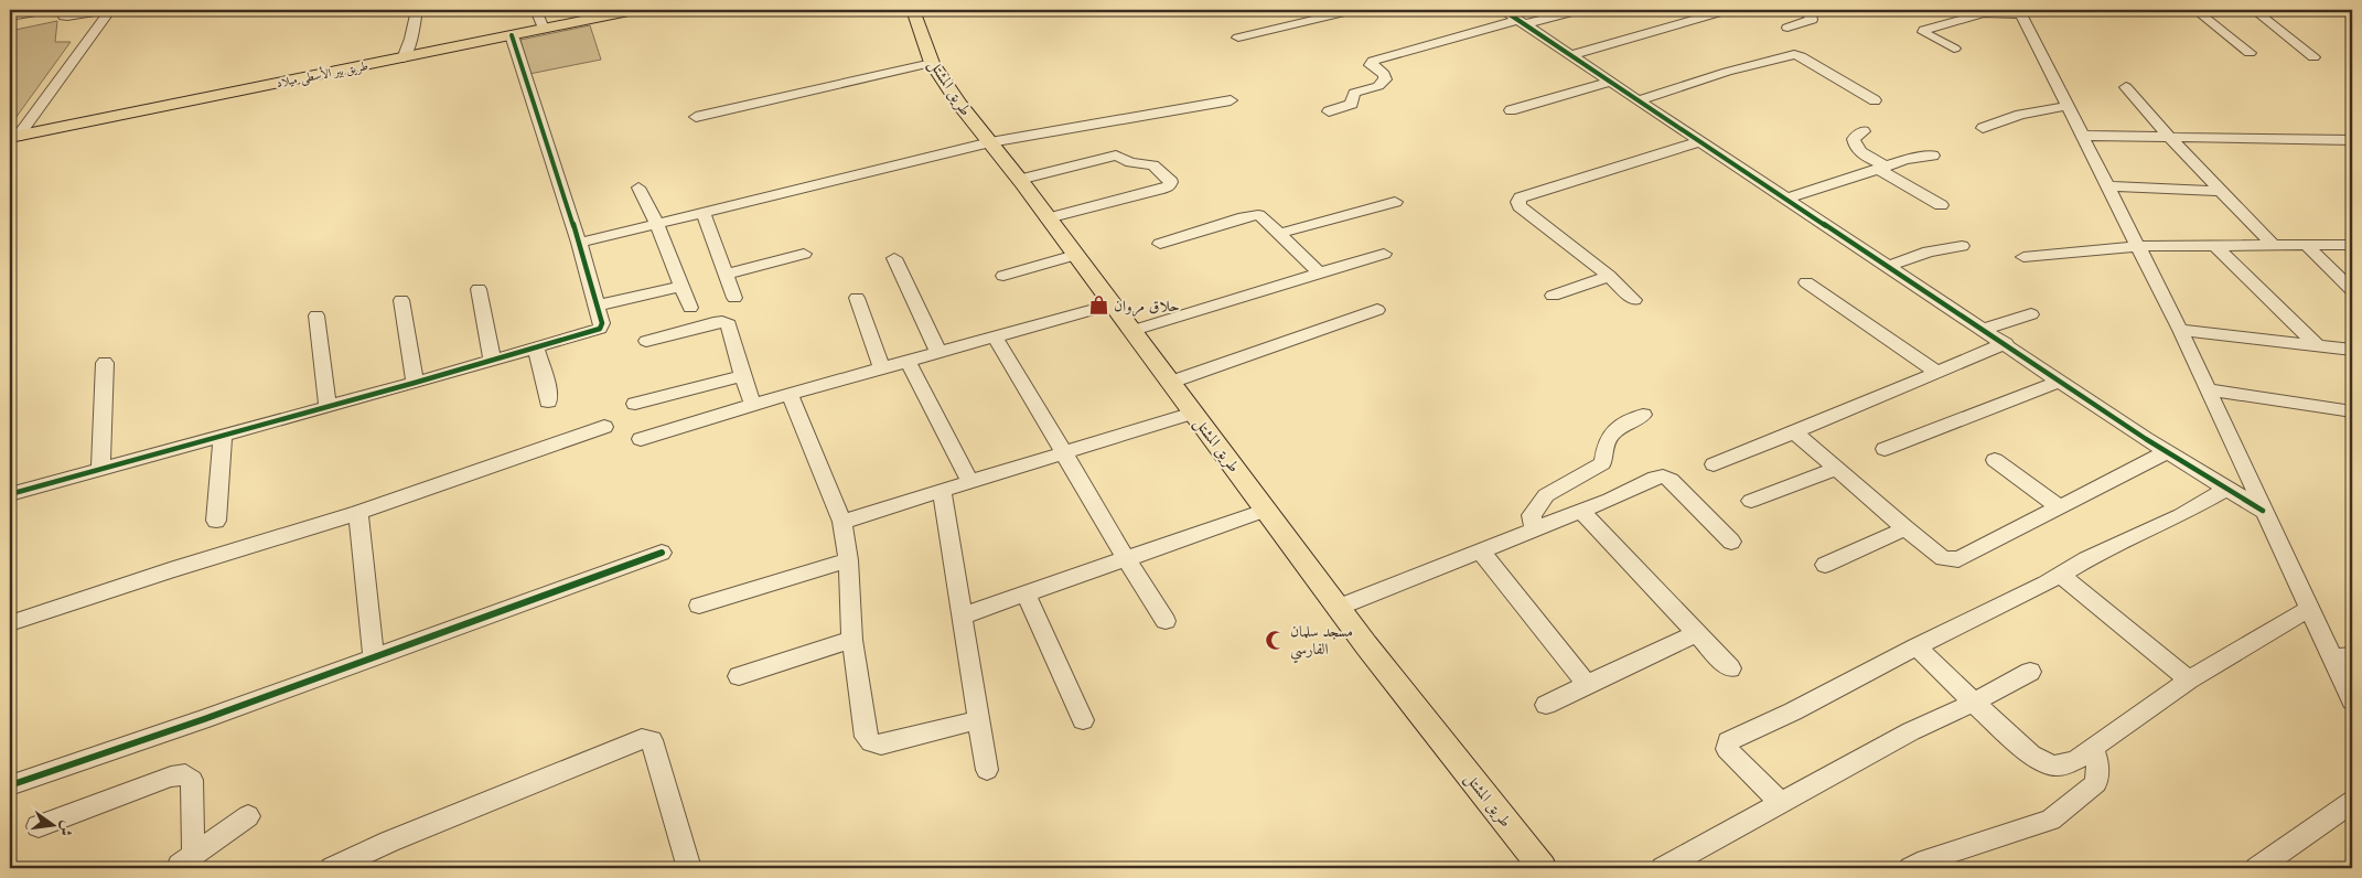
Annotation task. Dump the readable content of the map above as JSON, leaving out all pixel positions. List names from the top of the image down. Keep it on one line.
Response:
{"streets":{"main road":["طريق بير الأسطى ميلاد","طريق المشتل"]},"places":{"shop":["حلاق مروان"],"mosque":["مسجد سلمان الفارسي"]},"north":"right"}
